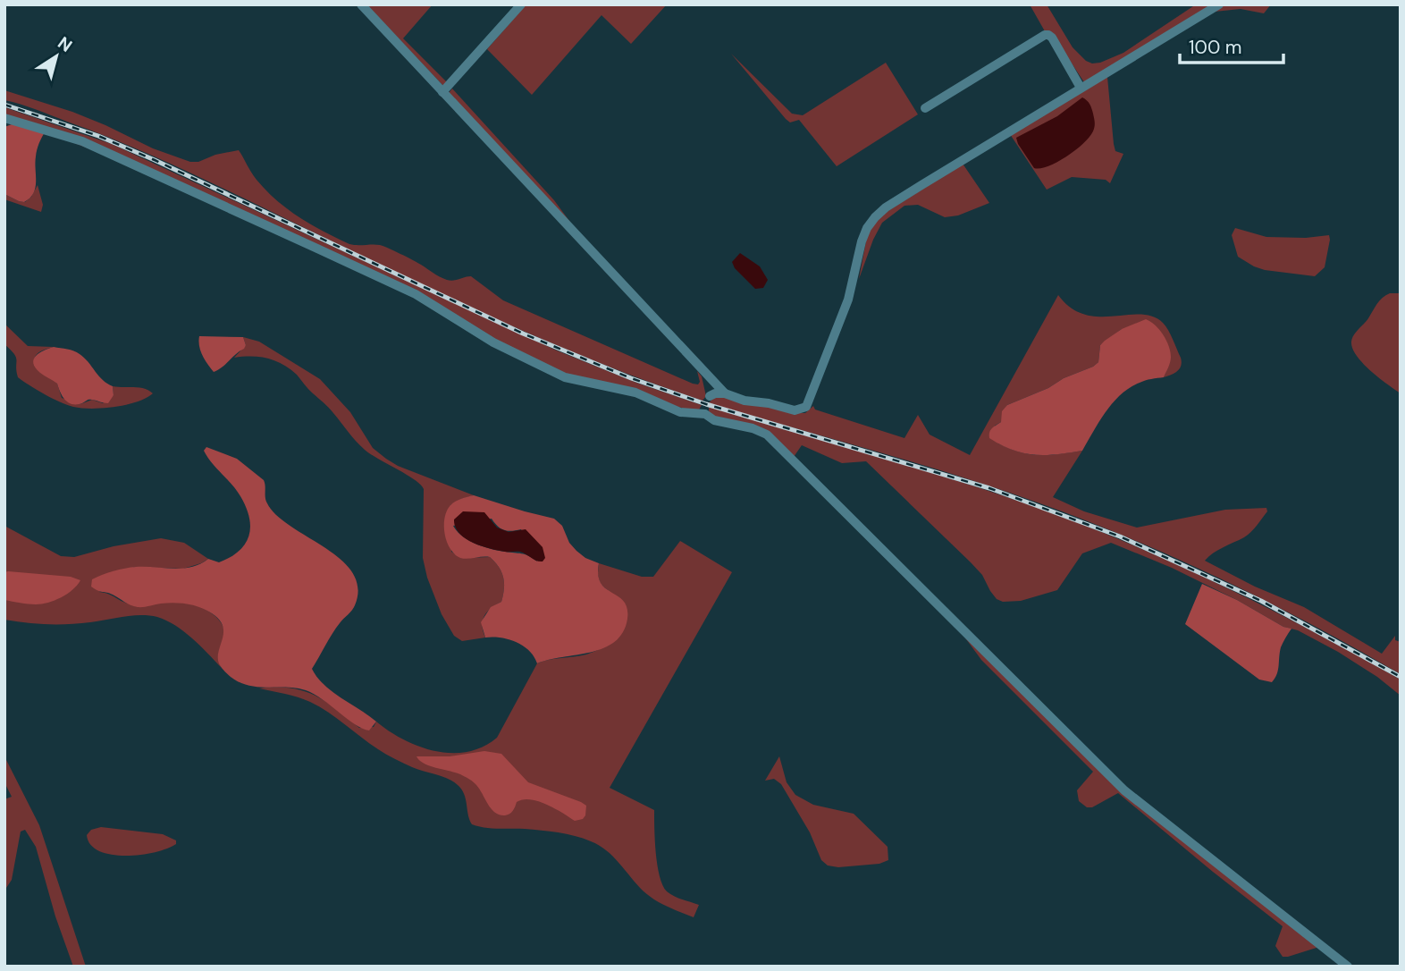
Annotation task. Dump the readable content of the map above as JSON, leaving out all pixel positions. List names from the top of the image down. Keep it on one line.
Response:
{"scale_bar":"100 m","north":"top right"}
